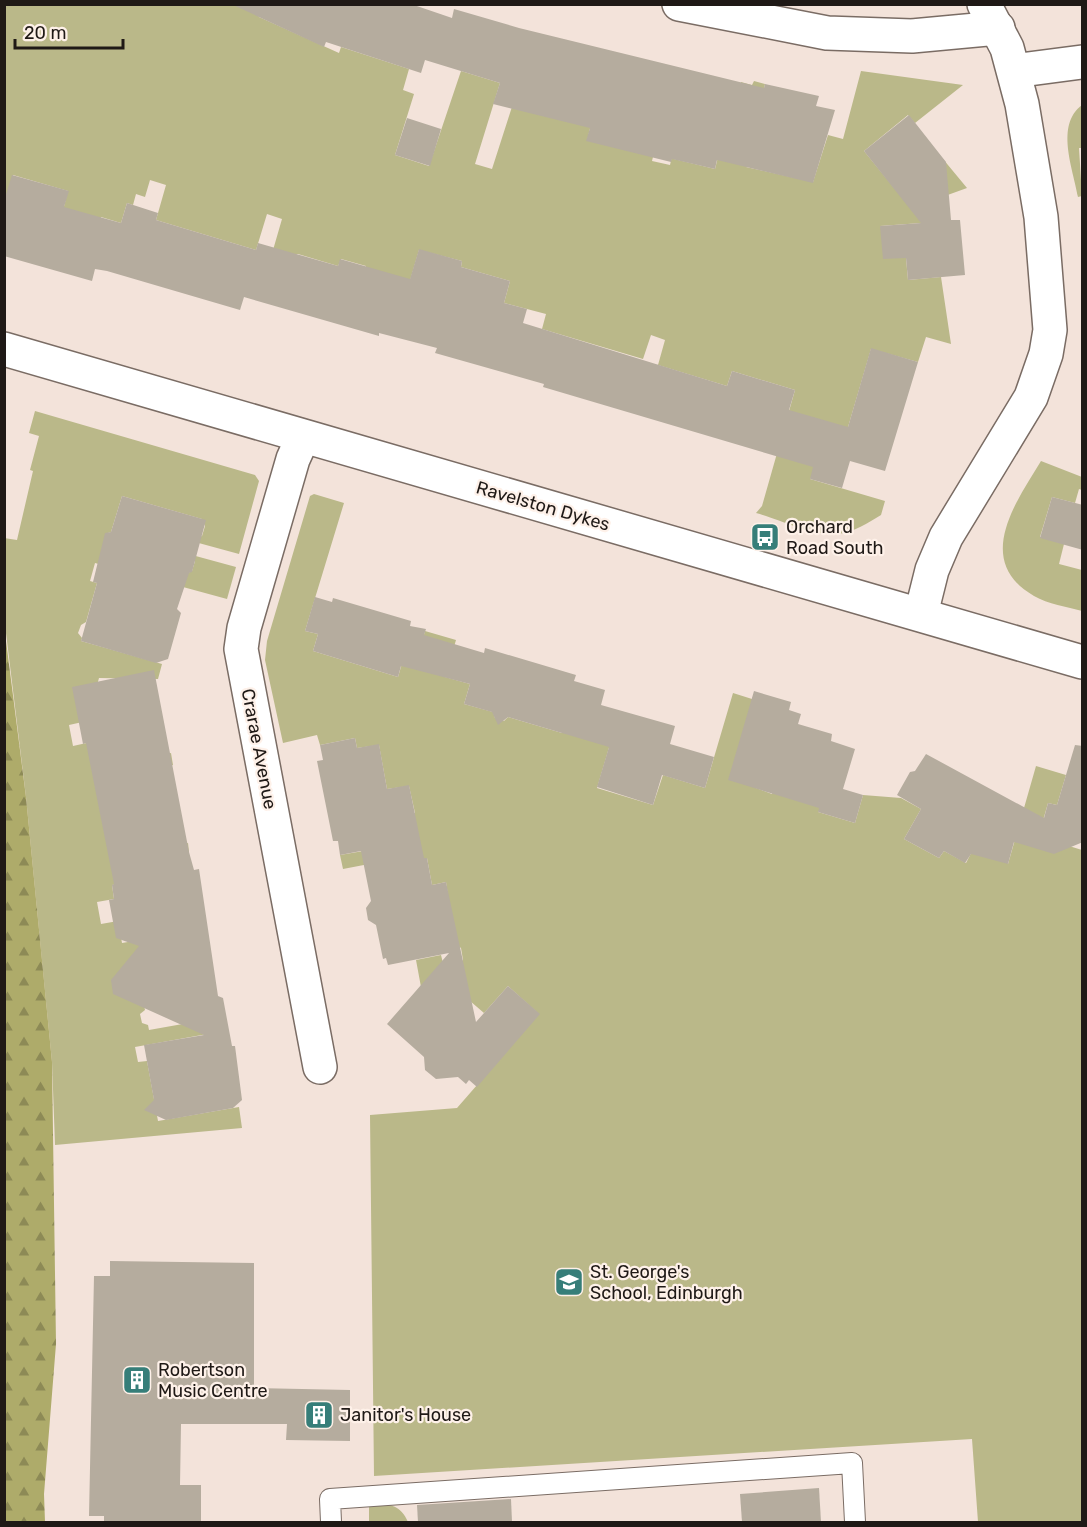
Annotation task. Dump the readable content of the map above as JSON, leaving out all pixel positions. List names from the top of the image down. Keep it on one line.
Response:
{"streets":{"street":["Ravelston Dykes","Crarae Avenue"]},"crossings":[["Ravelston Dykes","Crarae Avenue"]],"places":{"bus stop":["Orchard Road South"],"school or university":["St. George's School, Edinburgh"],"building":["Robertson Music Centre","Janitor's House"]},"scale_bar":"20 m"}
